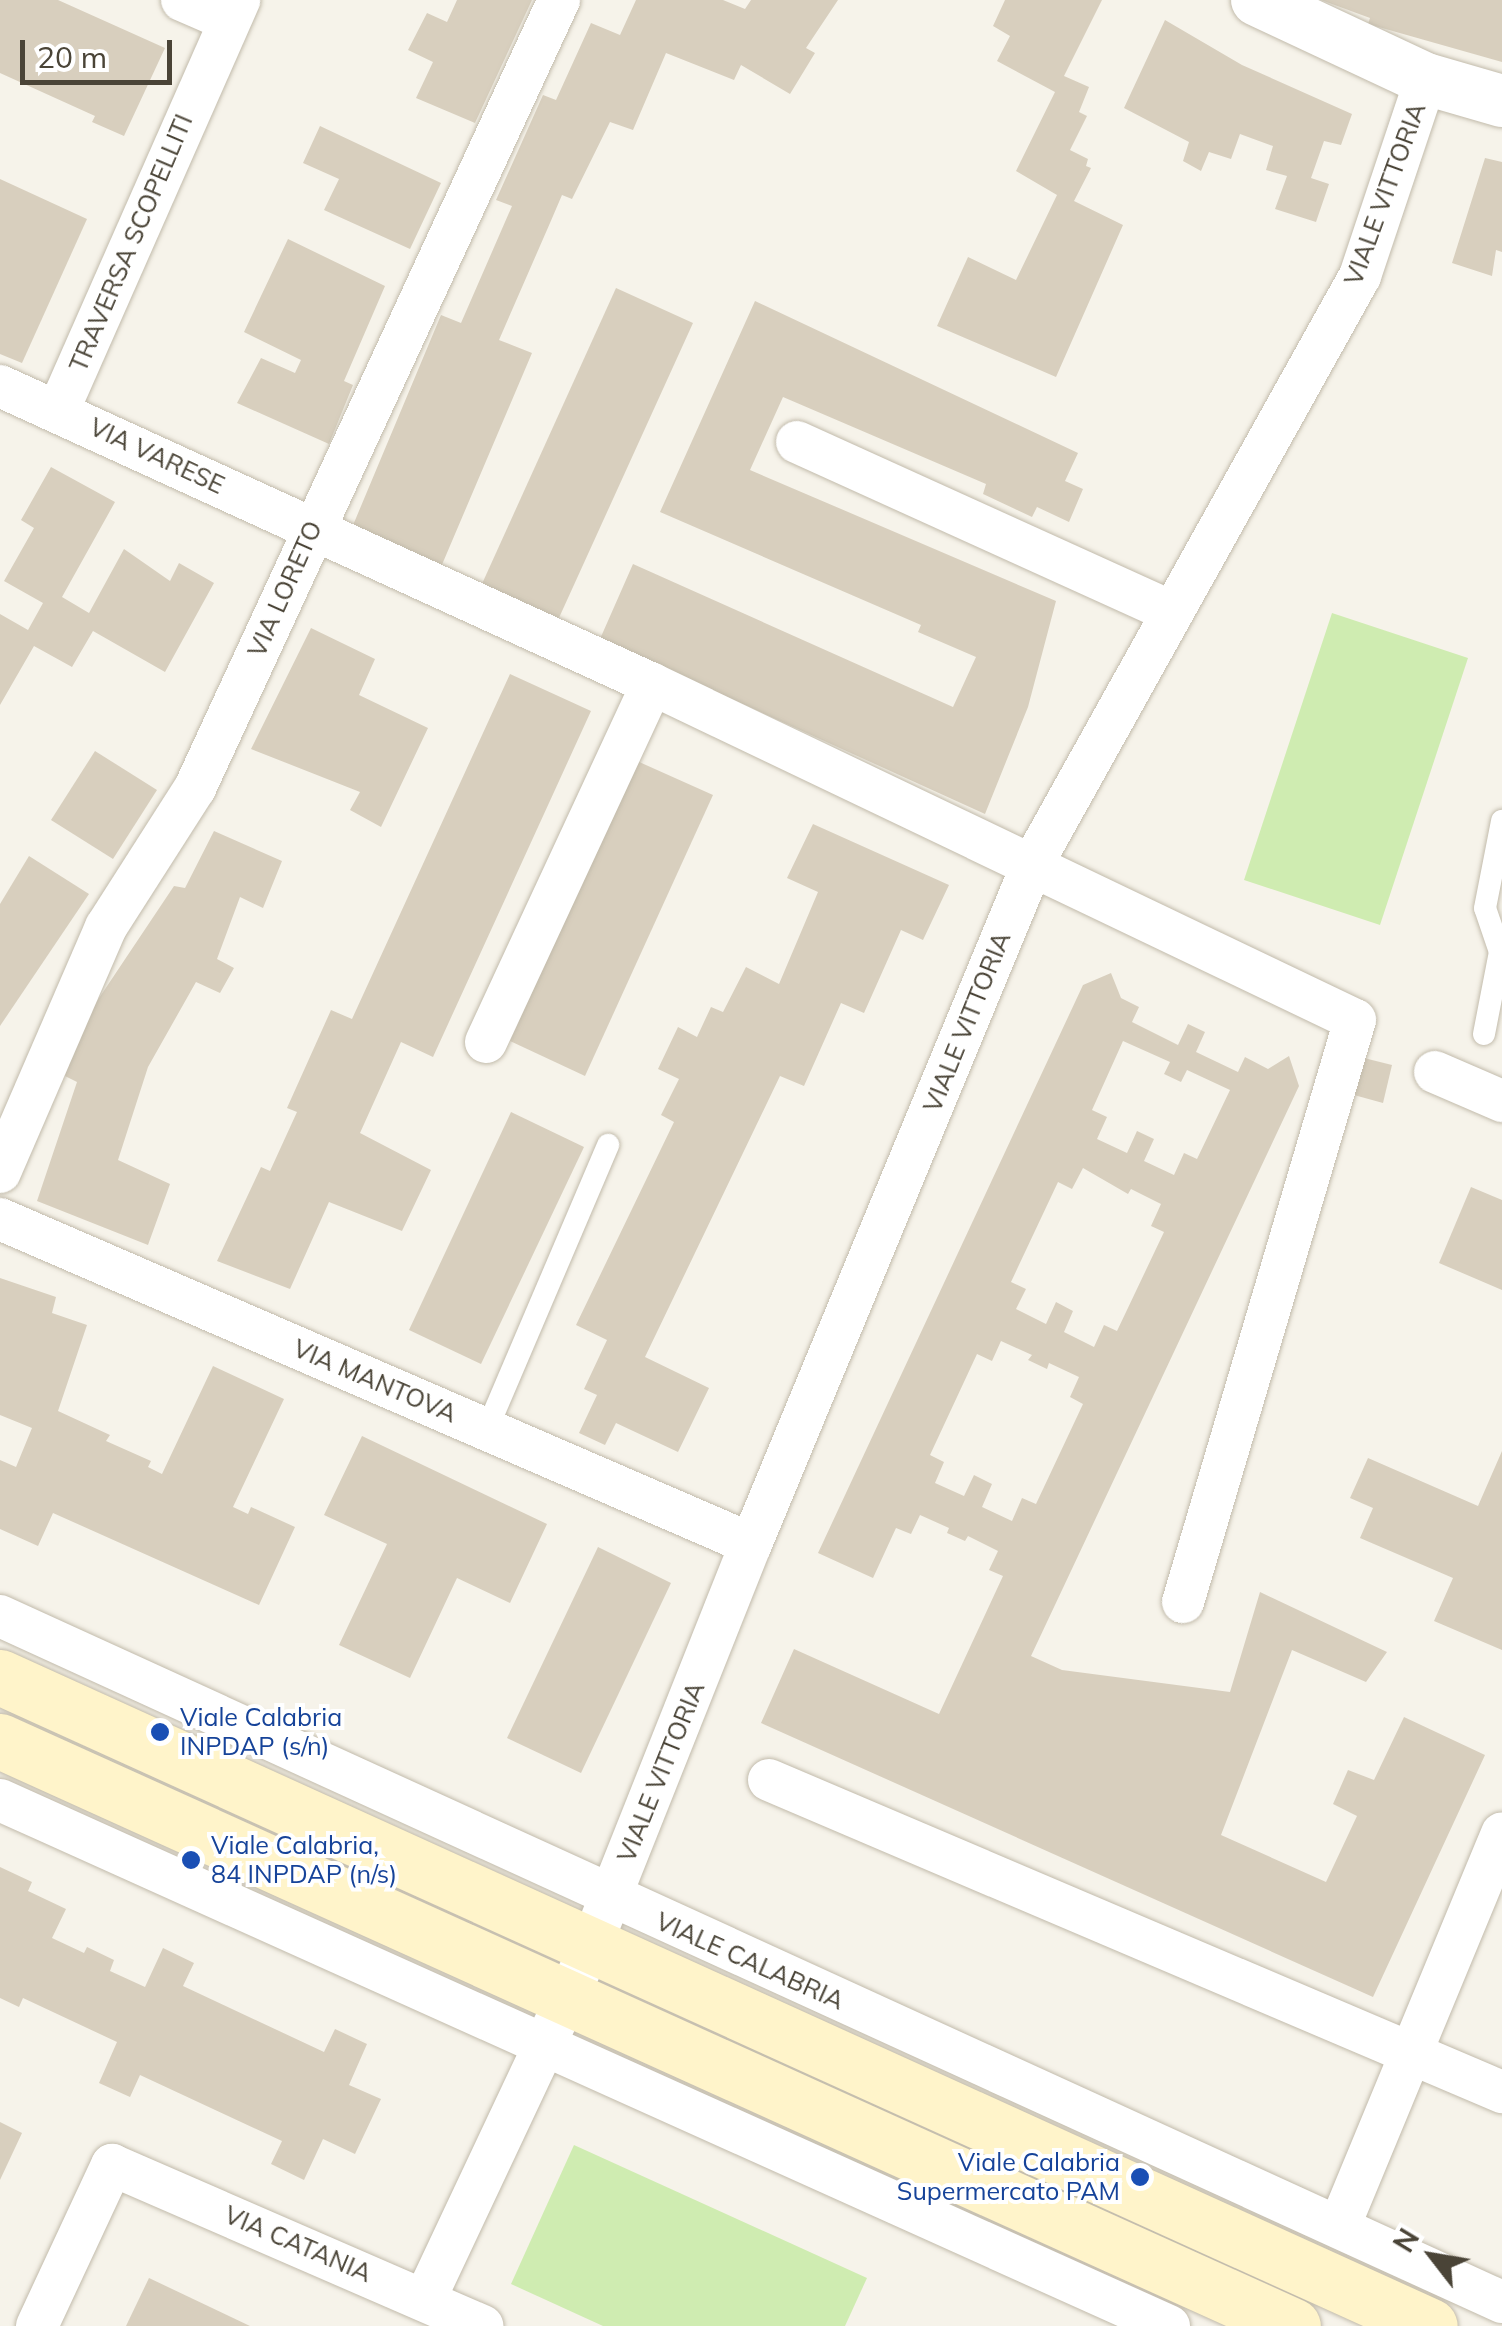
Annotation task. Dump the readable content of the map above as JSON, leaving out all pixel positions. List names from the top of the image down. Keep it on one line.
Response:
{"streets":{"street":["VIALE VITTORIA","TRAVERSA SCOPELLITI","VIA VARESE","VIA LORETO","VIA MANTOVA","VIALE CALABRIA","VIA CATANIA"]},"crossings":[["VIALE VITTORIA","VIA VARESE"],["VIALE VITTORIA","VIA MANTOVA"],["VIALE VITTORIA","VIALE CALABRIA"],["VIALE VITTORIA","VIA CATANIA"],["TRAVERSA SCOPELLITI","VIA VARESE"],["VIA VARESE","VIA LORETO"]],"places":["Viale Calabria INPDAP (s/n)","Viale Calabria, 84 INPDAP (n/s)","Viale Calabria Supermercato PAM"],"scale_bar":"20 m","north":"top left"}
